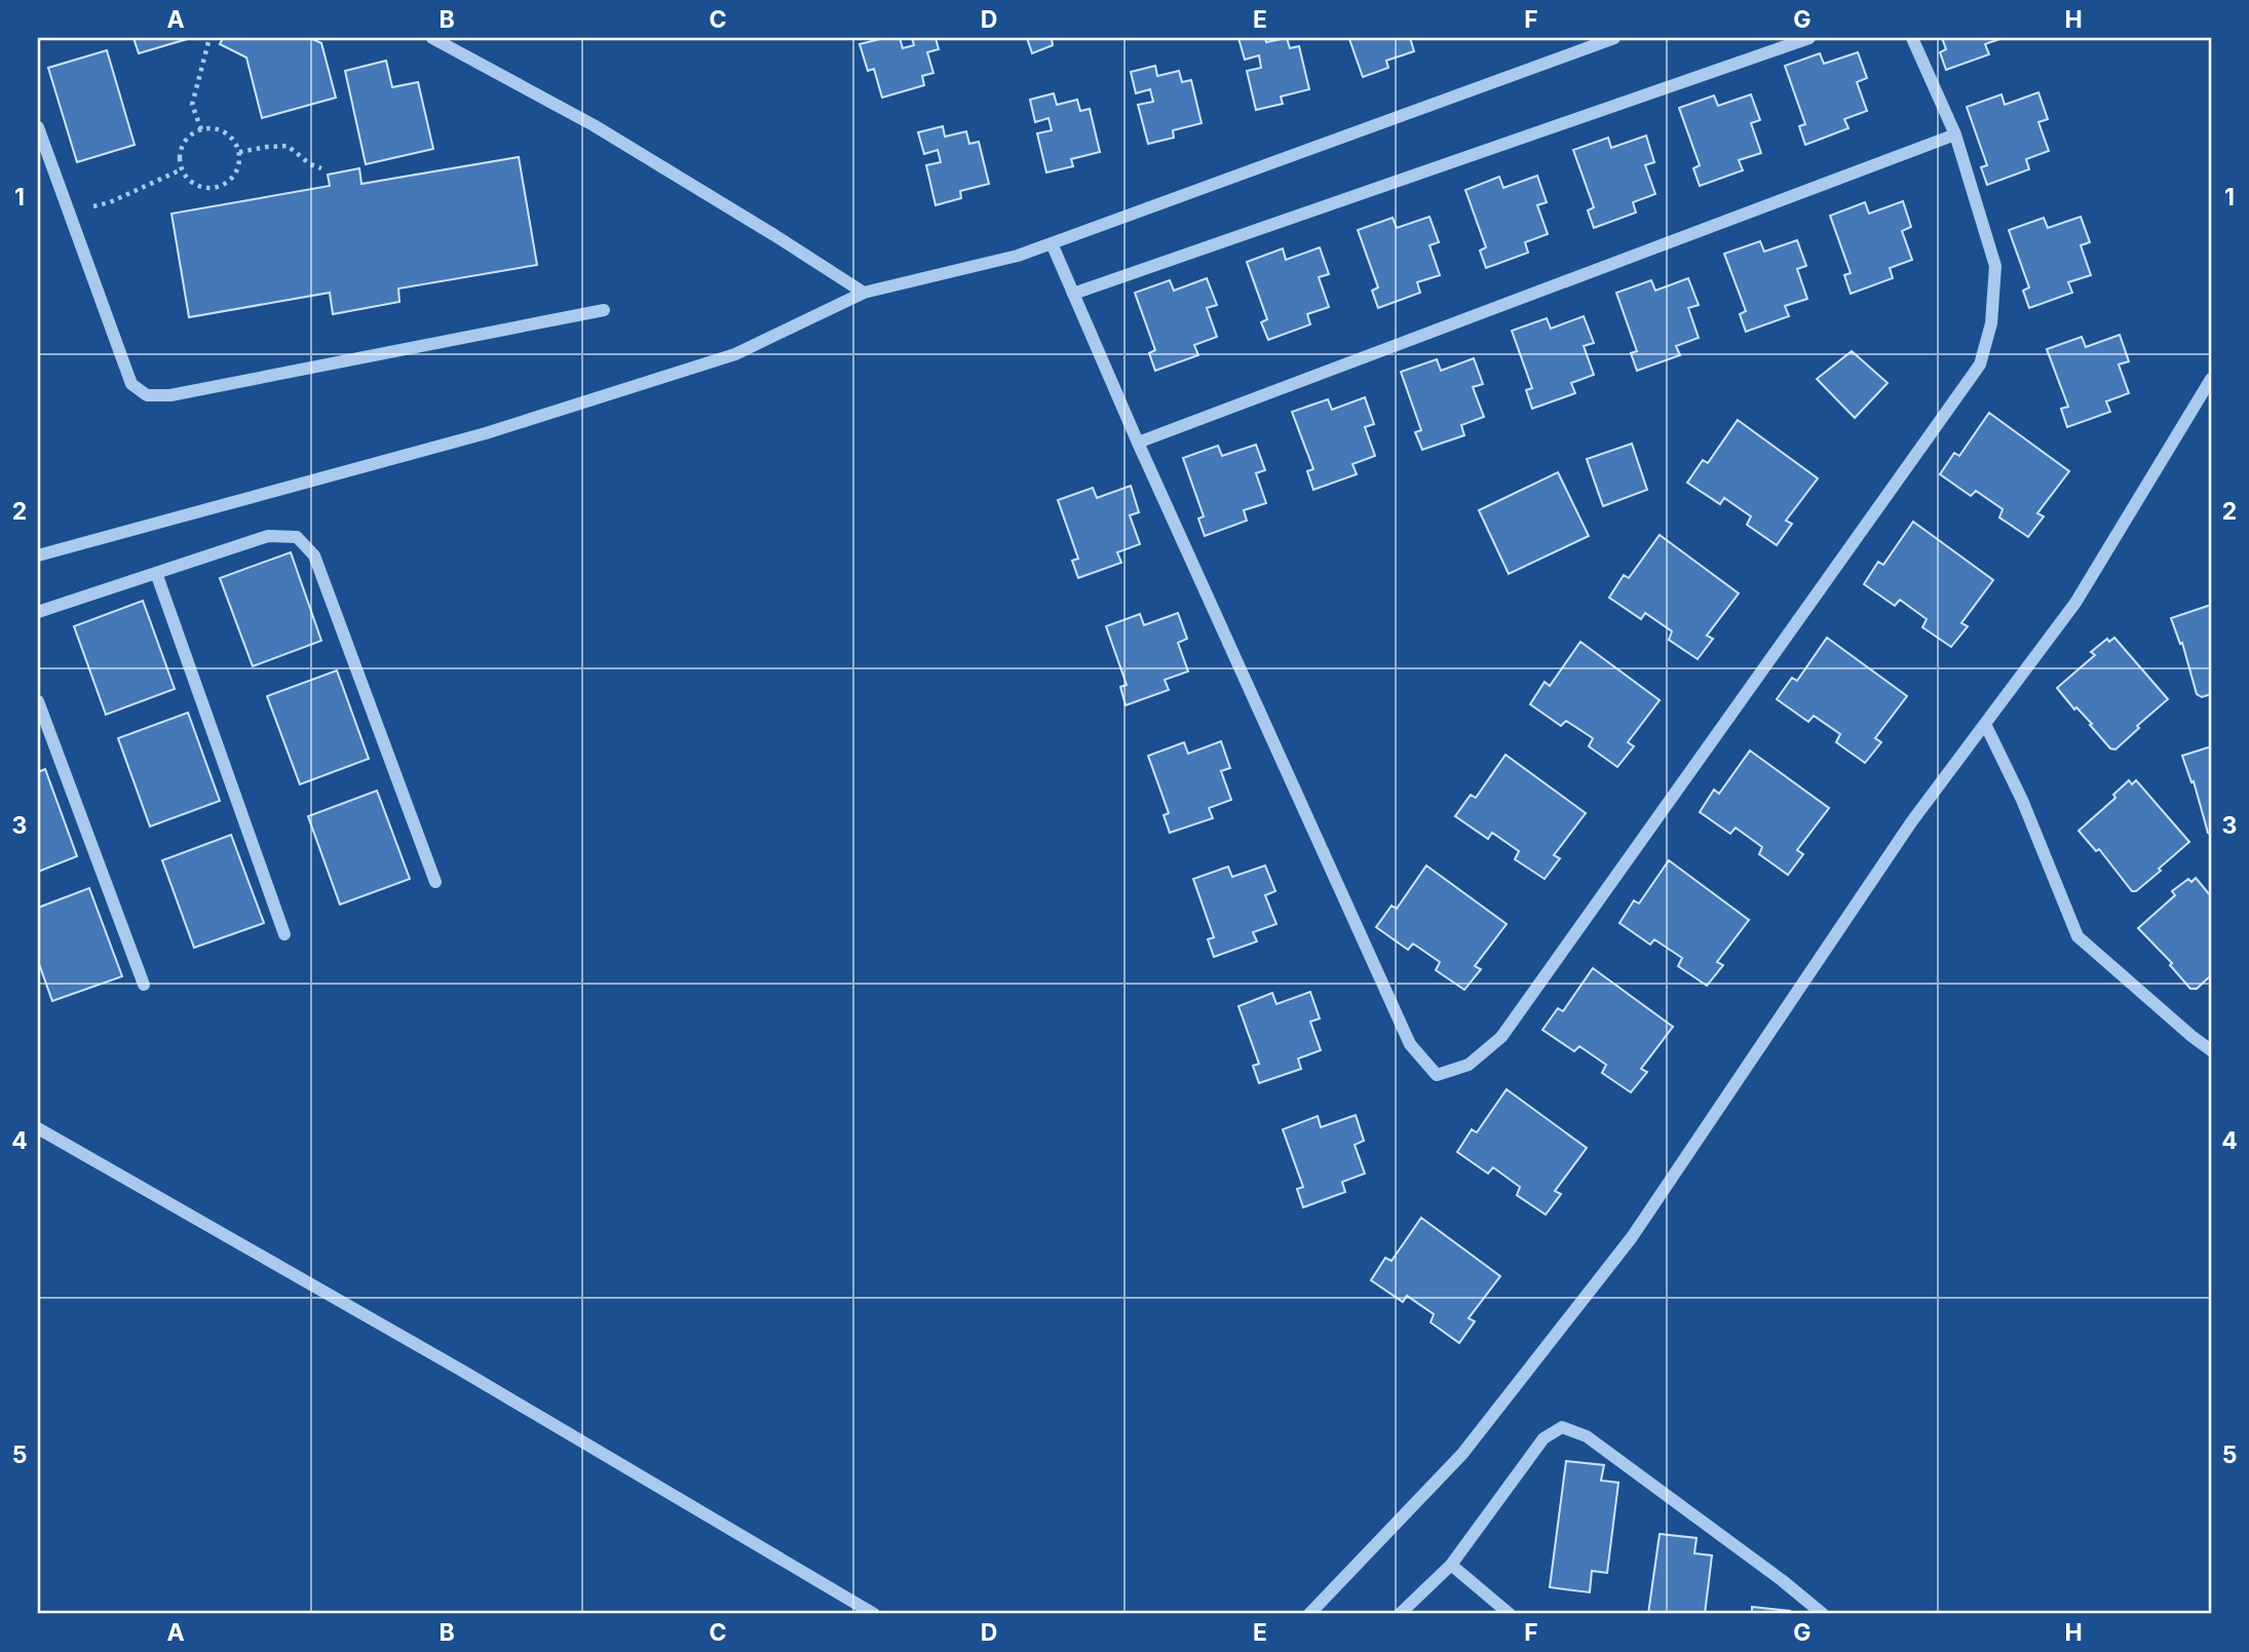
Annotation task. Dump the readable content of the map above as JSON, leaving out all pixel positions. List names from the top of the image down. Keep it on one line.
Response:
{"grid":{"columns":["A","B","C","D","E","F","G","H"],"rows":["1","2","3","4","5"]}}
